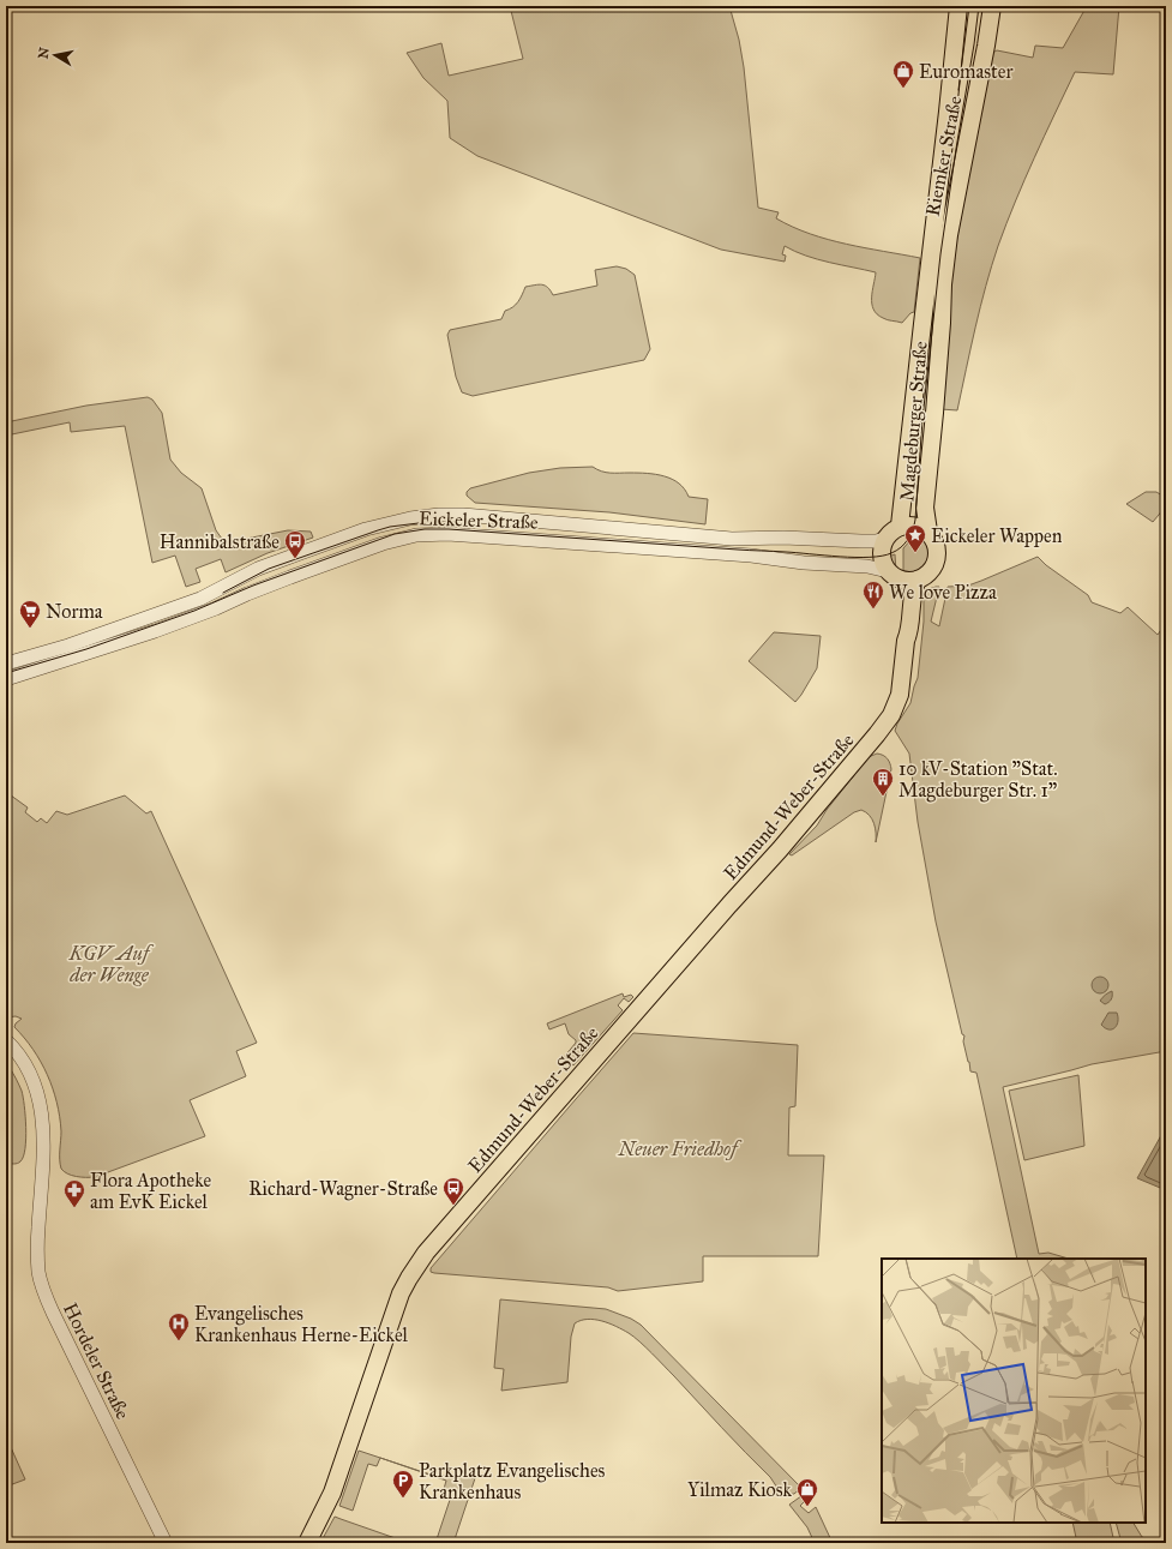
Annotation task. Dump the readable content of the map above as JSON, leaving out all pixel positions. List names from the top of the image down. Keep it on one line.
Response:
{"streets":{"main road":["Riemker Straße","Magdeburger Straße","Edmund-Weber-Straße"],"street":["Eickeler Straße","Hordeler Straße"]},"crossings":[["Riemker Straße","Magdeburger Straße"],["Magdeburger Straße","Eickeler Straße"]],"parks":["KGV Auf der Wenge","Neuer Friedhof"],"places":{"shop":["Euromaster","Yilmaz Kiosk"],"place":["Eickeler Wappen"],"bus stop":["Hannibalstraße","Richard-Wagner-Straße"],"restaurant":["We love Pizza"],"supermarket":["Norma"],"building":["10 kV-Station \"Stat. Magdeburger Str. 1\""],"pharmacy":["Flora Apotheke am EvK Eickel"],"hospital":["Evangelisches Krankenhaus Herne-Eickel"],"parking":["Parkplatz Evangelisches Krankenhaus"]},"north":"left"}
